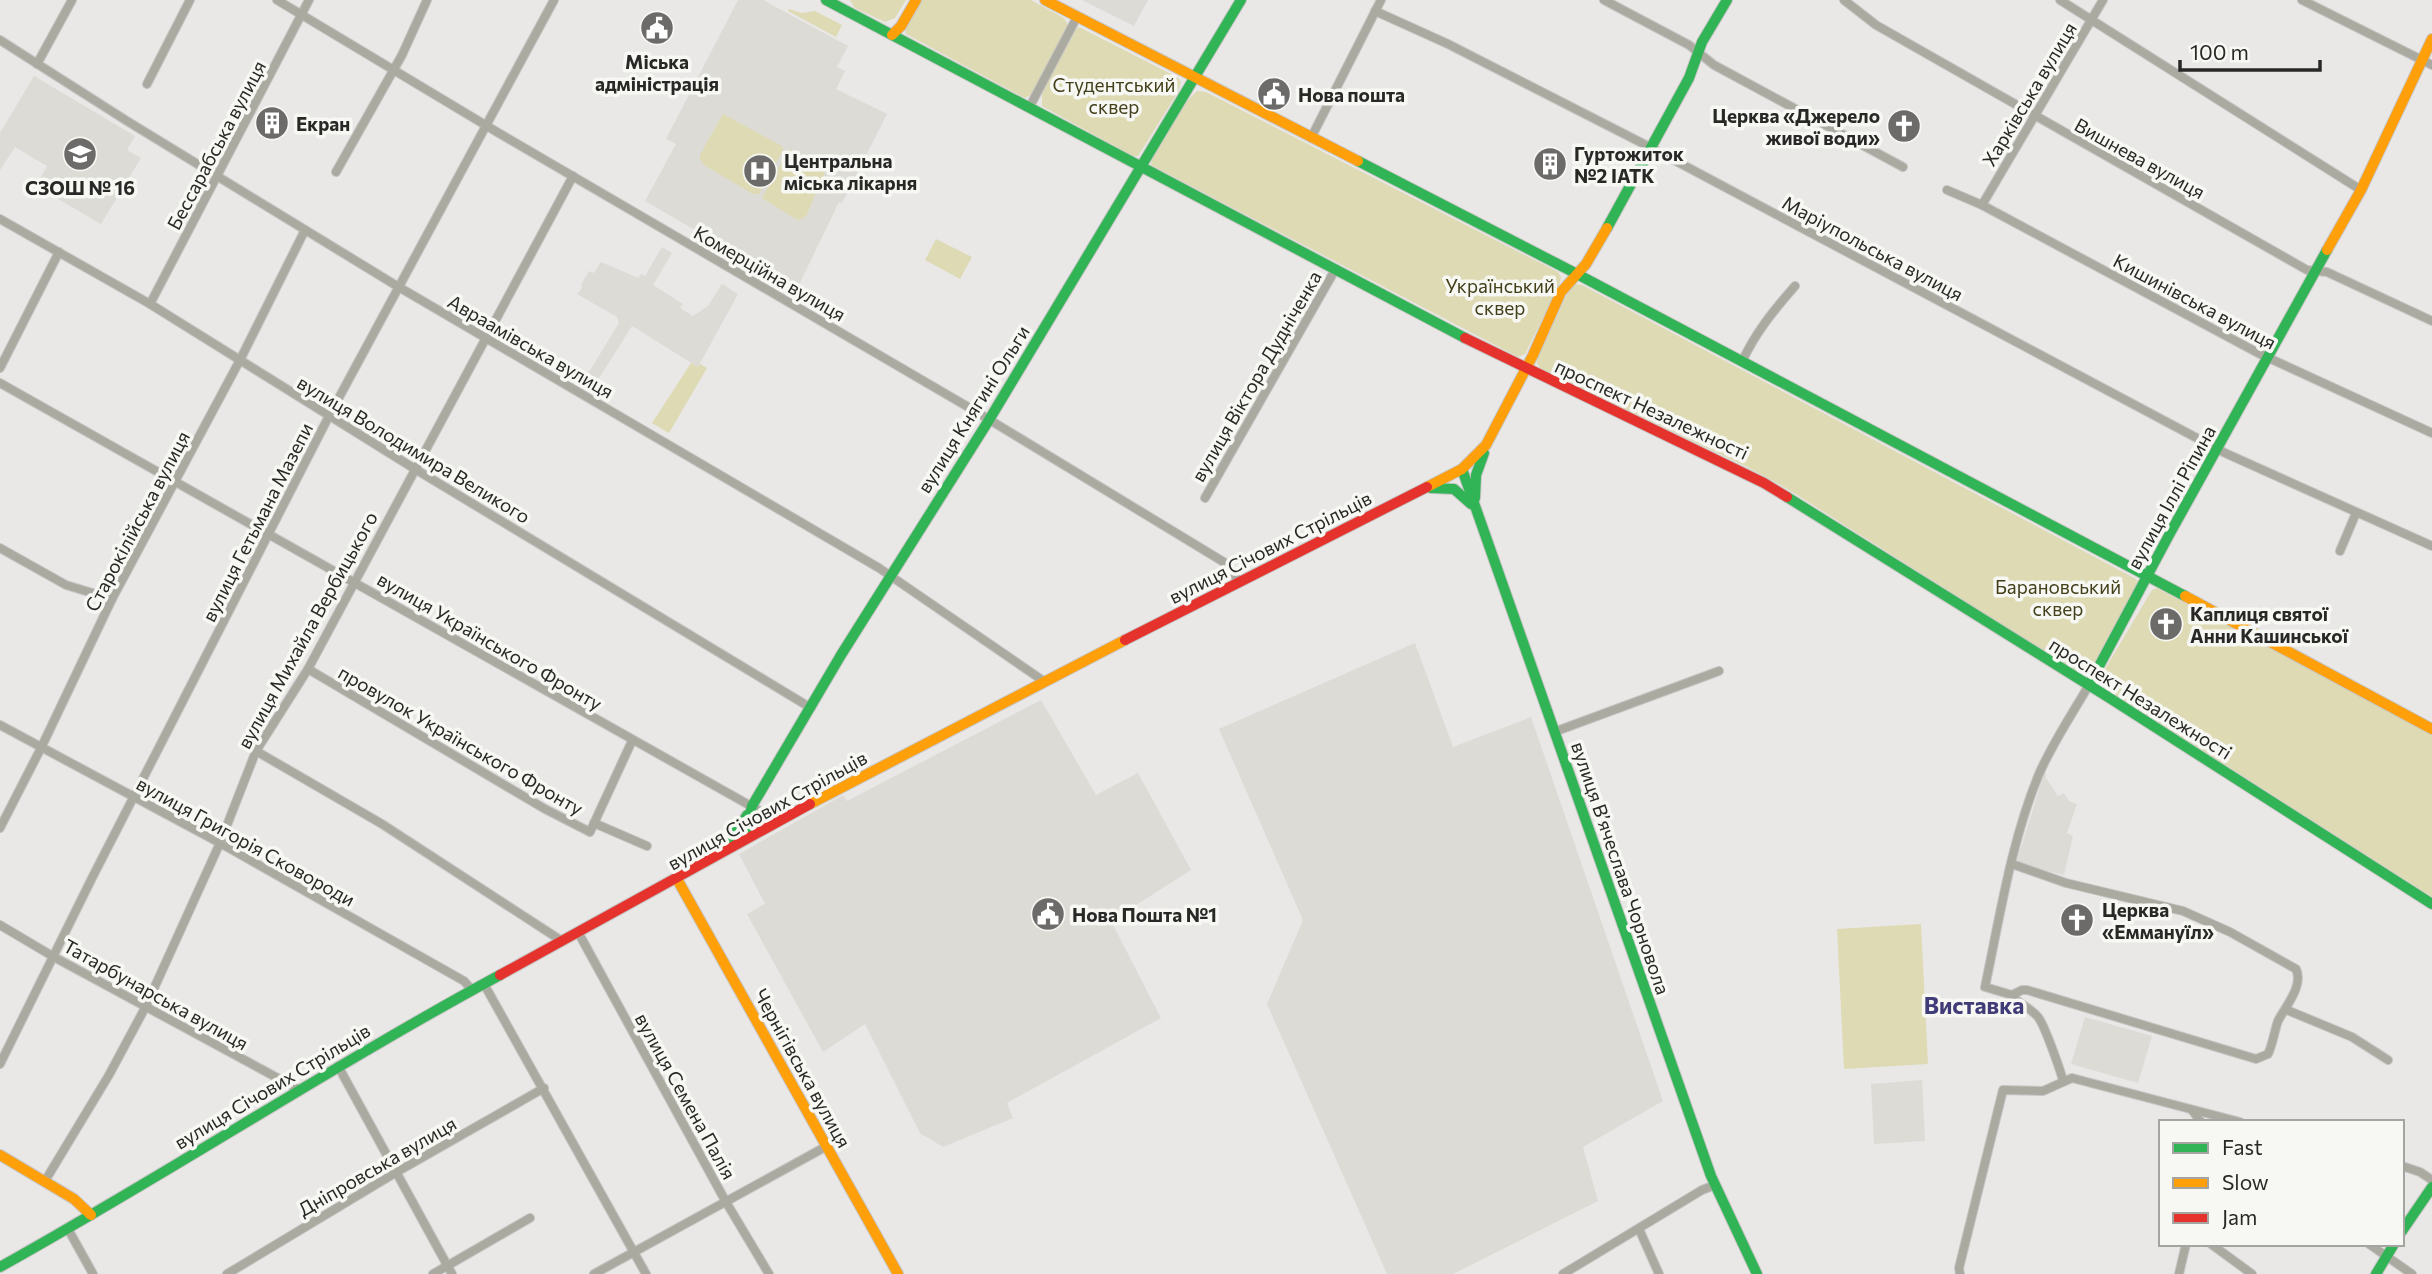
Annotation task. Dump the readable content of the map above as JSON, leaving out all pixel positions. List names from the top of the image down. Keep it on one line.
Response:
{"streets":{"main road":["вулиця Княгині Ольги","проспект Незалежності","вулиця Іллі Ріпина","вулиця Січових Стрільців","вулиця Вʼячеслава Чорновола","Чернігівська вулиця"],"street":["Харківська вулиця","Бессарабська вулиця","Вишнева вулиця","Маріупольська вулиця","Комерційна вулиця","Кишинівська вулиця","Авраамівська вулиця","вулиця Віктора Дудніченка","вулиця Володимира Великого","Старокілійська вулиця","вулиця Гетьмана Мазепи","вулиця Михайла Вербицького","вулиця Українського Фронту","провулок Українського Фронту","вулиця Григорія Сковороди","Татарбунарська вулиця","вулиця Семена Палія","Дніпровська вулиця"]},"crossings":[["Харківська вулиця","Вишнева вулиця"],["Харківська вулиця","Кишинівська вулиця"],["Бессарабська вулиця","Комерційна вулиця"],["Бессарабська вулиця","Авраамівська вулиця"],["Бессарабська вулиця","вулиця Володимира Великого"],["Вишнева вулиця","вулиця Іллі Ріпина"],["Маріупольська вулиця","вулиця Іллі Ріпина"],["Маріупольська вулиця","вулиця Січових Стрільців"],["Комерційна вулиця","вулиця Княгині Ольги"],["Комерційна вулиця","вулиця Гетьмана Мазепи"],["Комерційна вулиця","вулиця Січових Стрільців"],["Комерційна вулиця","вулиця Михайла Вербицького"],["Кишинівська вулиця","вулиця Іллі Ріпина"],["Авраамівська вулиця","вулиця Княгині Ольги"],["Авраамівська вулиця","Старокілійська вулиця"],["Авраамівська вулиця","вулиця Гетьмана Мазепи"],["Авраамівська вулиця","вулиця Січових Стрільців"],["Авраамівська вулиця","вулиця Михайла Вербицького"],["вулиця Віктора Дудніченка","проспект Незалежності"],["вулиця Княгині Ольги","проспект Незалежності"],["вулиця Княгині Ольги","вулиця Володимира Великого"],["вулиця Княгині Ольги","вулиця Січових Стрільців"],["вулиця Княгині Ольги","вулиця Українського Фронту"],["проспект Незалежності","вулиця Іллі Ріпина"],["проспект Незалежності","вулиця Січових Стрільців"],["вулиця Володимира Великого","Старокілійська вулиця"],["вулиця Володимира Великого","вулиця Гетьмана Мазепи"],["вулиця Володимира Великого","вулиця Михайла Вербицького"],["Старокілійська вулиця","вулиця Українського Фронту"],["Старокілійська вулиця","вулиця Григорія Сковороди"],["вулиця Гетьмана Мазепи","вулиця Українського Фронту"],["вулиця Гетьмана Мазепи","вулиця Григорія Сковороди"],["вулиця Гетьмана Мазепи","Татарбунарська вулиця"],["вулиця Січових Стрільців","вулиця Українського Фронту"],["вулиця Січових Стрільців","вулиця Григорія Сковороди"],["вулиця Січових Стрільців","вулиця Вʼячеслава Чорновола"],["вулиця Січових Стрільців","Татарбунарська вулиця"],["вулиця Січових Стрільців","Чернігівська вулиця"],["вулиця Січових Стрільців","вулиця Семена Палія"],["вулиця Михайла Вербицького","вулиця Українського Фронту"],["вулиця Михайла Вербицького","провулок Українського Фронту"],["вулиця Михайла Вербицького","вулиця Григорія Сковороди"],["вулиця Михайла Вербицького","Татарбунарська вулиця"],["вулиця Українського Фронту","провулок Українського Фронту"]],"districts":["Виставка"],"parks":["Студентський сквер","Український сквер","Барановський сквер"],"places":{"public building":["Міська адміністрація","Нова пошта","Нова Пошта №1"],"building":["Екран","Гуртожиток №2 ІАТК"],"church":["Церква «Джерело живої води»","Каплиця cвятої Анни Кашинської","Церква «Еммануїл»"],"school or university":["СЗОШ № 16"],"hospital":["Центральна міська лікарня"]},"legend":["Fast","Slow","Jam"],"scale_bar":"100 m"}
